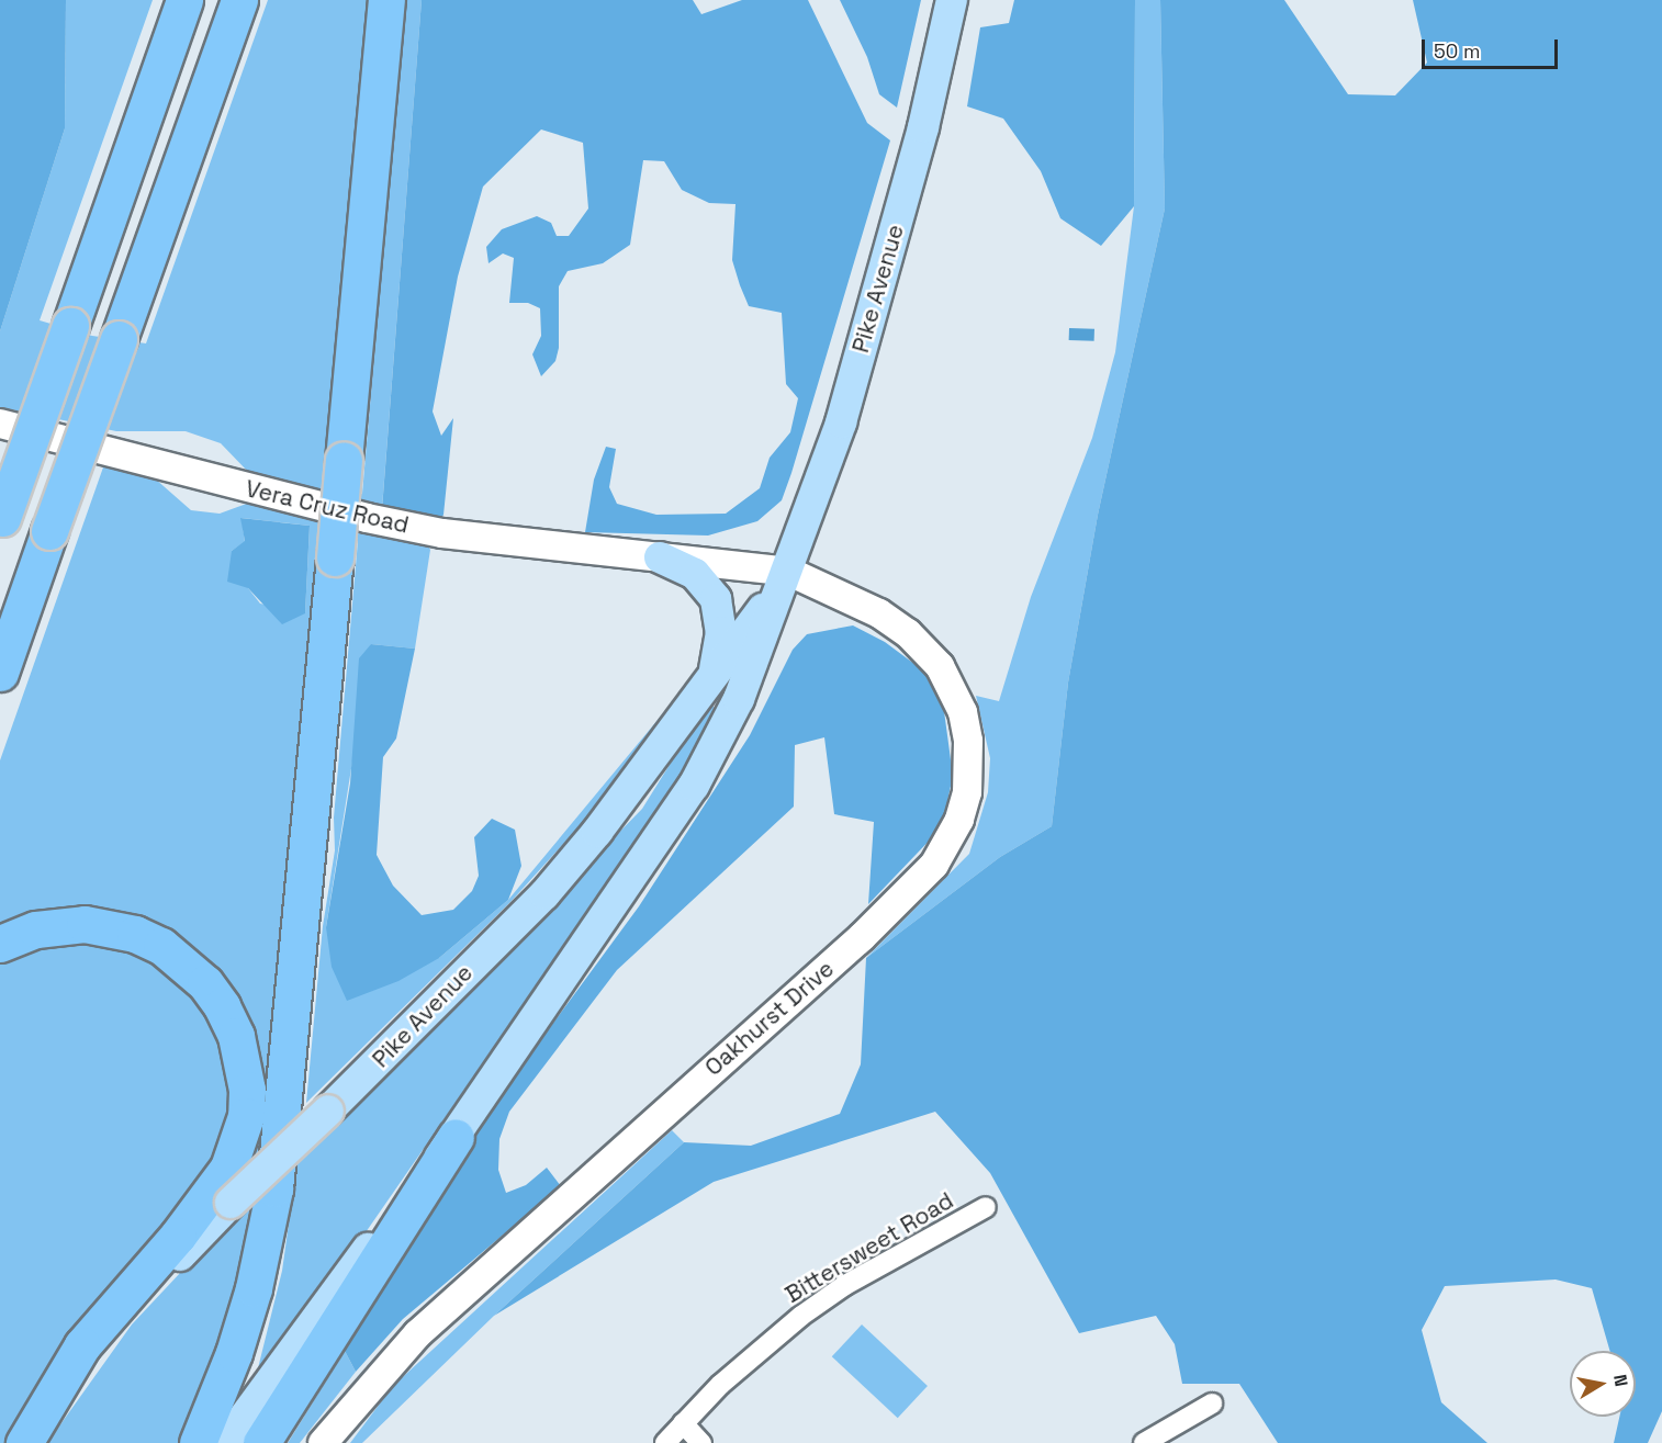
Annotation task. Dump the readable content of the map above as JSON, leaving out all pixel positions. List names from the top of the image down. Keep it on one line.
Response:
{"streets":{"main road":["Pike Avenue"],"street":["Vera Cruz Road","Oakhurst Drive","Bittersweet Road"]},"crossings":[["Pike Avenue","Vera Cruz Road"],["Pike Avenue","Oakhurst Drive"],["Vera Cruz Road","Oakhurst Drive"]],"scale_bar":"50 m","north":"right"}
